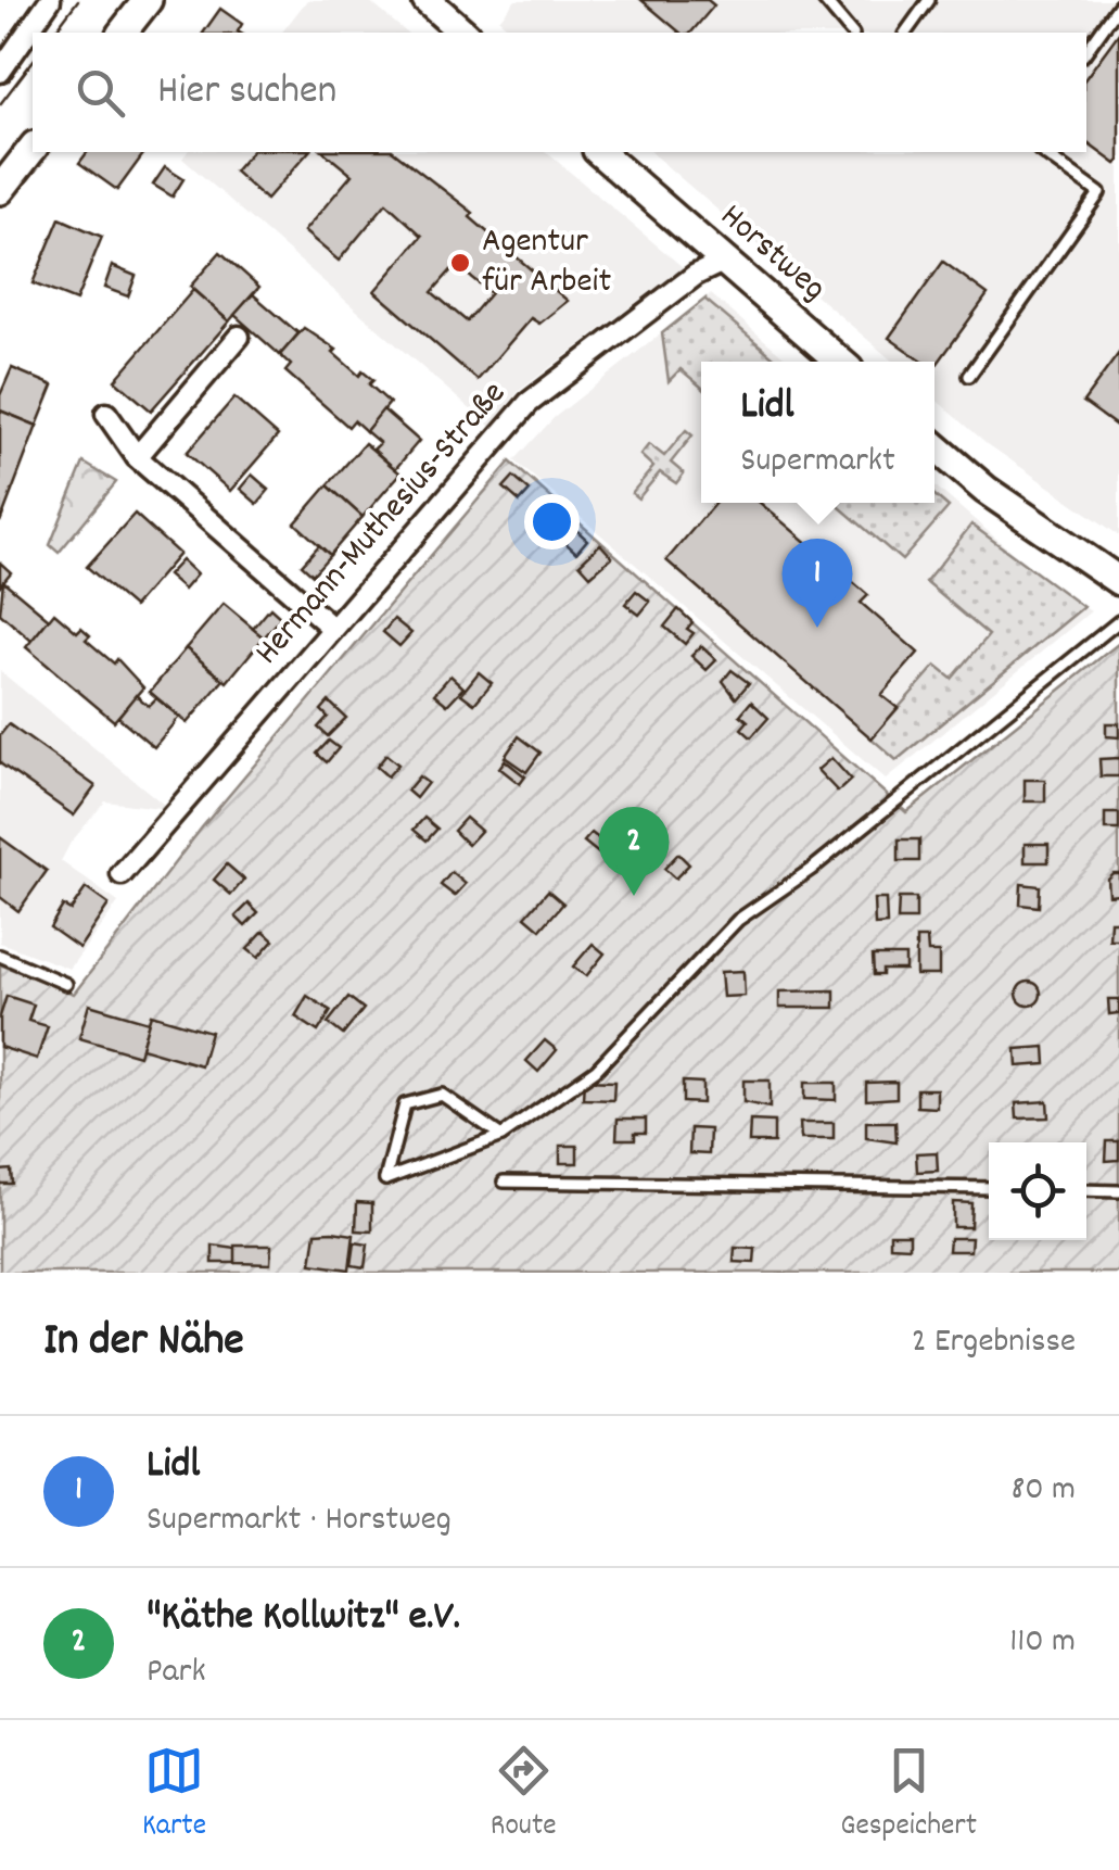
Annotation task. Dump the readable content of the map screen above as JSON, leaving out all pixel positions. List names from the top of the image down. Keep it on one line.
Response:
{"streets":{"street":["Horstweg","Hermann-Muthesius-Straße"]},"crossings":[["Horstweg","Hermann-Muthesius-Straße"]],"places":["Agentur für Arbeit"],"page":{"search":"Hier suchen","popup":["Lidl","Supermarkt"],"pins":["1","2"],"heading":["In der Nähe","2 Ergebnisse"],"list":[{"mark":"1","name":"Lidl","note":"Supermarkt · Horstweg","value":"80 m"},{"mark":"2","name":"\"Käthe Kollwitz\" e.V.","note":"Park","value":"110 m"}],"nav":["Karte","Route","Gespeichert"]}}
